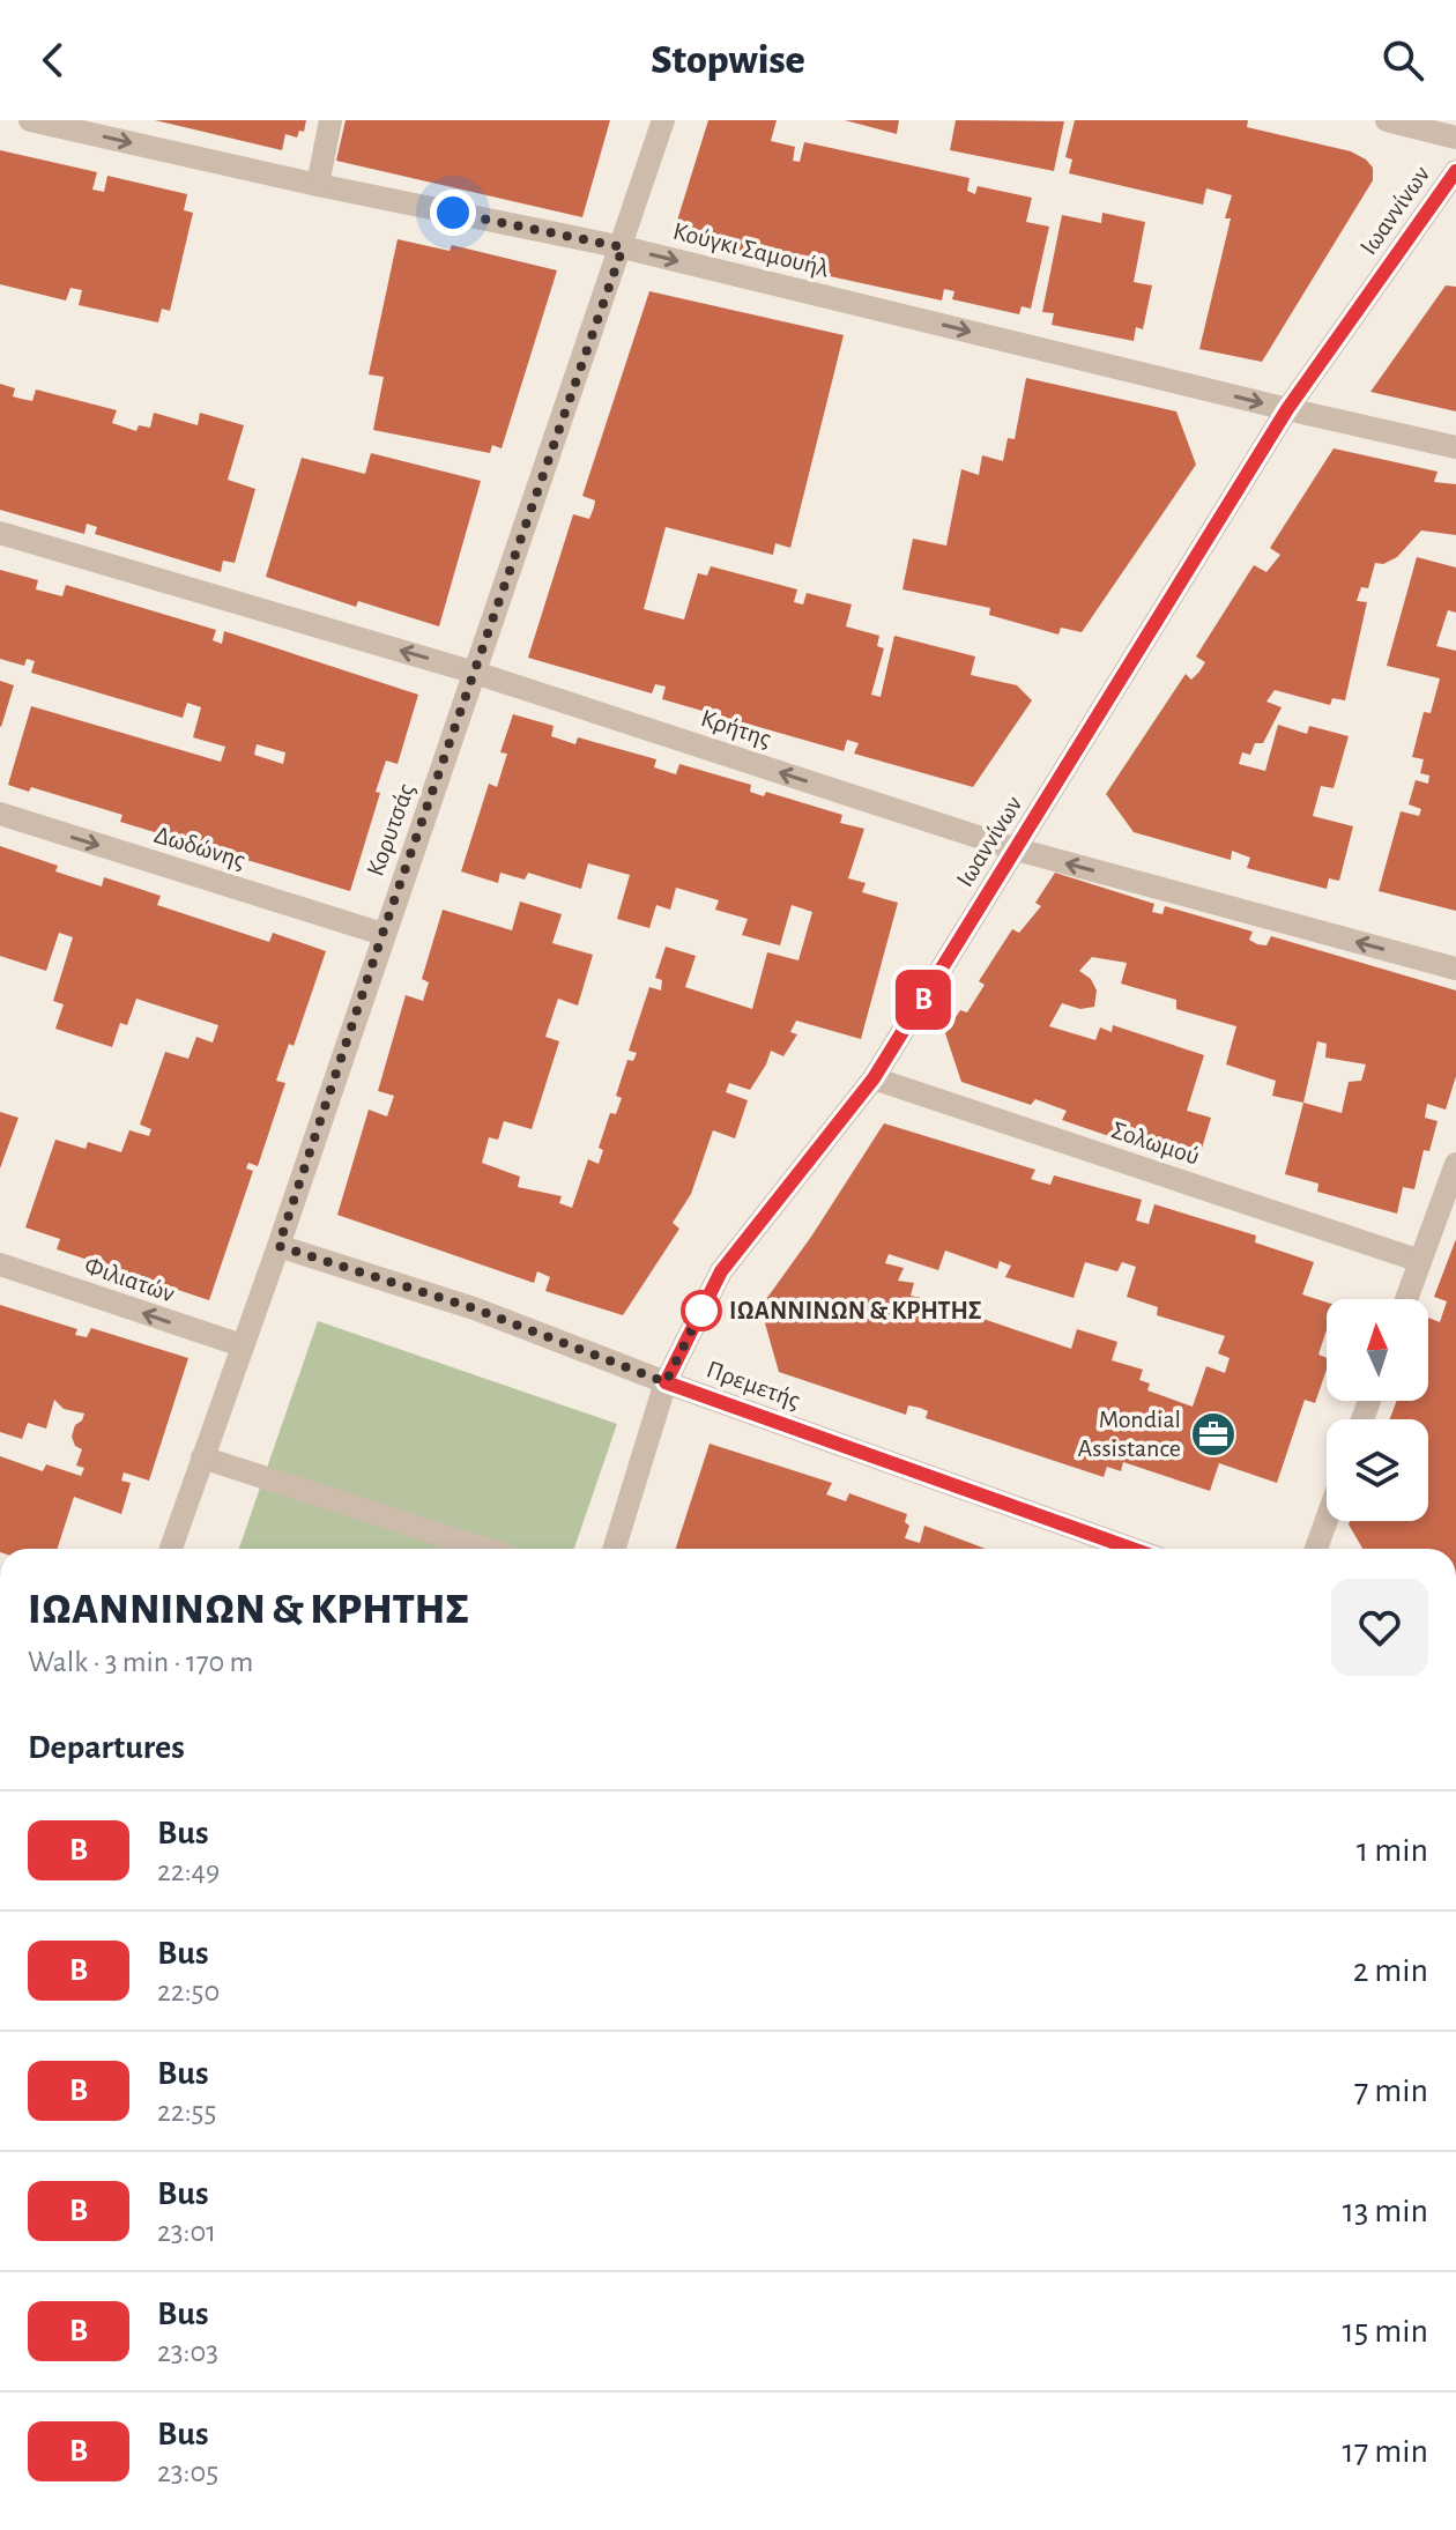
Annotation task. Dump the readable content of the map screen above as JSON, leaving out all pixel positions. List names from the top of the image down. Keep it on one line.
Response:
{"streets":{"street":["Ιωαννίνων","Κούγκι Σαμουήλ","Κρήτης","Κορυτσάς","Δωδώνης","Σολωμού","Φιλιατών","Πρεμετής"]},"crossings":[["Ιωαννίνων","Κούγκι Σαμουήλ"],["Ιωαννίνων","Κρήτης"],["Ιωαννίνων","Σολωμού"],["Ιωαννίνων","Πρεμετής"],["Κούγκι Σαμουήλ","Κορυτσάς"],["Κρήτης","Κορυτσάς"],["Κορυτσάς","Δωδώνης"],["Κορυτσάς","Φιλιατών"],["Κορυτσάς","Πρεμετής"]],"one_way":["Κούγκι Σαμουήλ","Κρήτης","Δωδώνης","Φιλιατών"],"places":{"other":["ΙΩΑΝΝΙΝΩΝ & ΚΡΗΤΗΣ"],"office":["Mondial Assistance"]},"lines":["bus line Β"],"north":"top","page":{"header":"Stopwise","on_map":"Β","heading":[["ΙΩΑΝΝΙΝΩΝ & ΚΡΗΤΗΣ","Walk · 3 min · 170 m"],"Departures"],"list":[{"mark":"Β","name":"Bus","note":"22:49","value":"1 min"},{"mark":"Β","name":"Bus","note":"22:50","value":"2 min"},{"mark":"Β","name":"Bus","note":"22:55","value":"7 min"},{"mark":"Β","name":"Bus","note":"23:01","value":"13 min"},{"mark":"Β","name":"Bus","note":"23:03","value":"15 min"},{"mark":"Β","name":"Bus","note":"23:05","value":"17 min"}]}}
